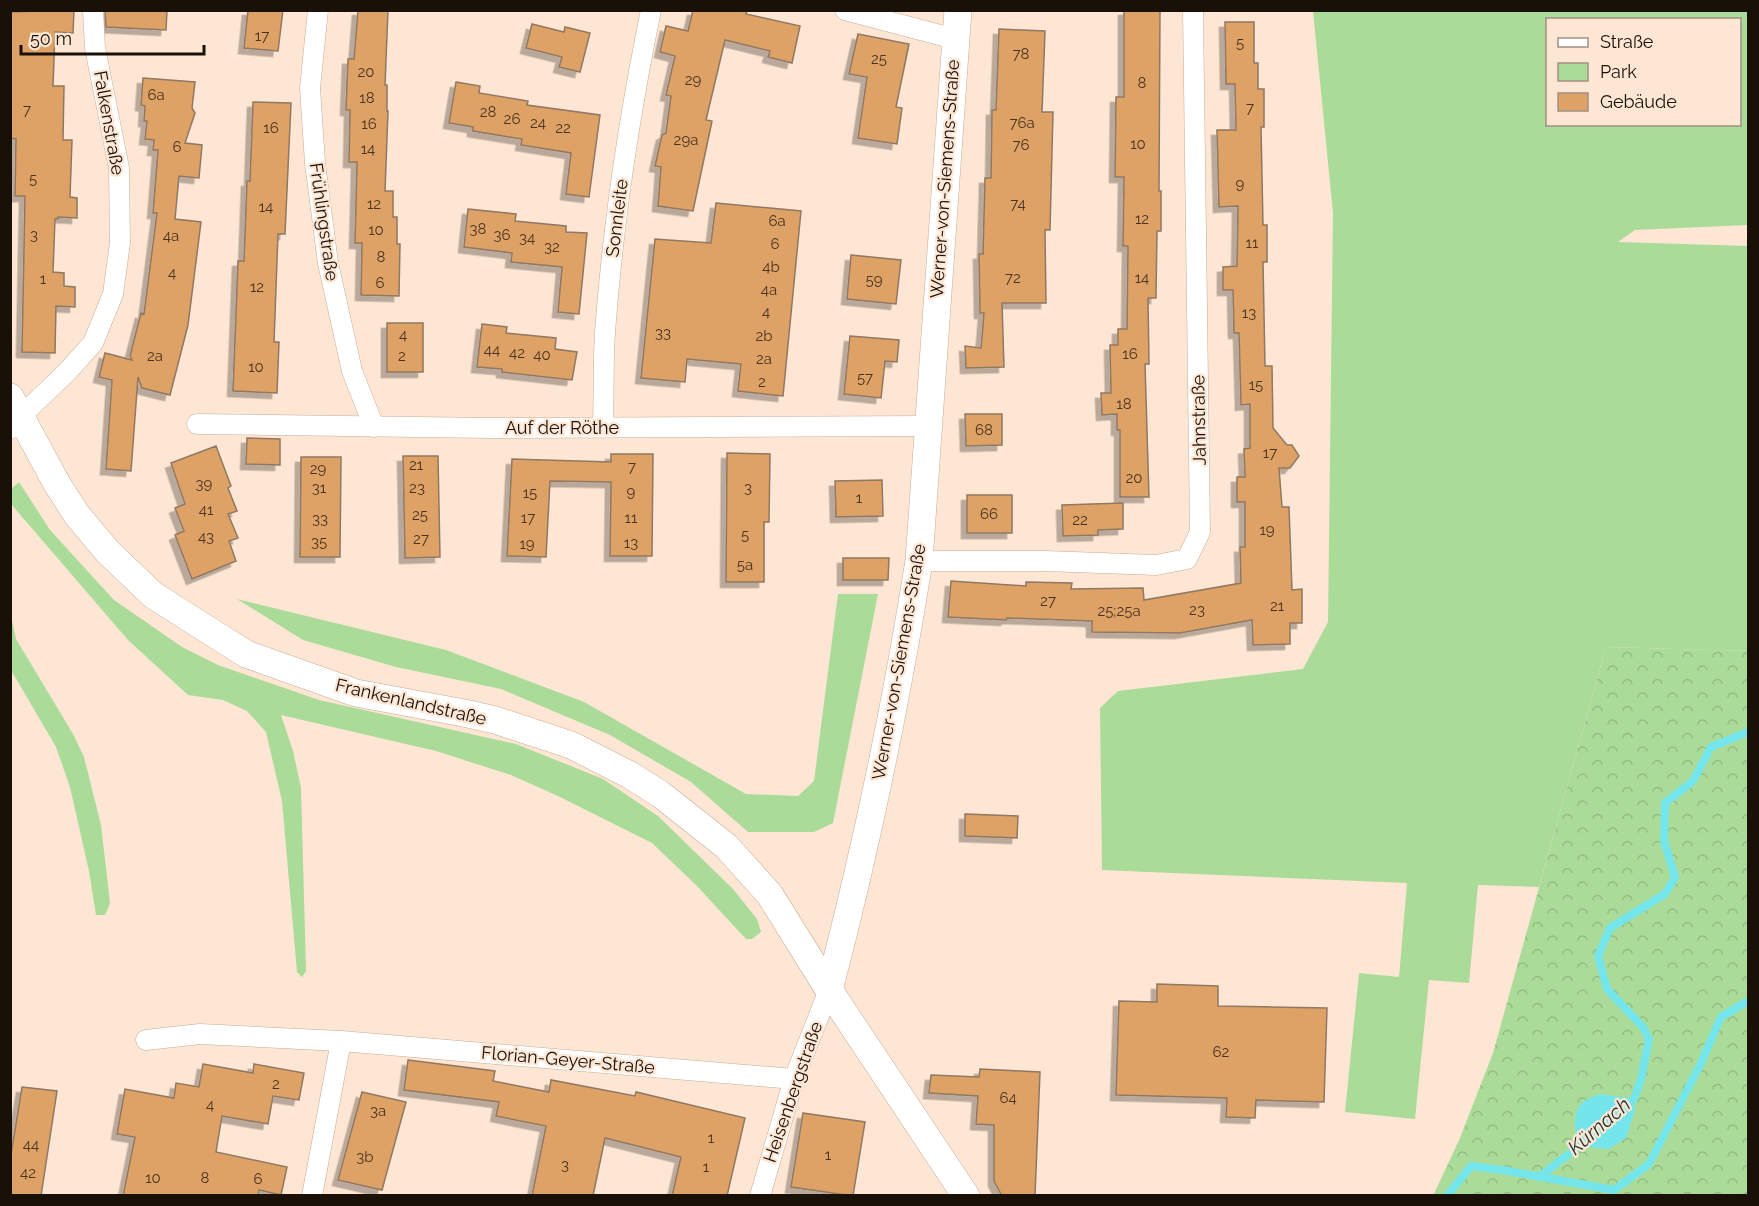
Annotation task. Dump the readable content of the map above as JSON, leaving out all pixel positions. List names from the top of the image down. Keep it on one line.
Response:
{"streets":{"street":["Falkenstraße","Werner-von-Siemens-Straße","Sonnleite","Frühlingstraße","Jahnstraße","Auf der Röthe","Frankenlandstraße","Florian-Geyer-Straße","Heisenbergstraße"]},"crossings":[["Falkenstraße","Frankenlandstraße"],["Werner-von-Siemens-Straße","Jahnstraße"],["Werner-von-Siemens-Straße","Auf der Röthe"],["Werner-von-Siemens-Straße","Frankenlandstraße"],["Werner-von-Siemens-Straße","Heisenbergstraße"],["Sonnleite","Auf der Röthe"],["Frühlingstraße","Auf der Röthe"],["Frankenlandstraße","Heisenbergstraße"],["Florian-Geyer-Straße","Heisenbergstraße"]],"water":["Kürnach"],"house_numbers":["17","5","78","25","20","29","8","6a","18","7","7","28","26","24","76a","16","16","22","29a","10","76","6","14","5","9","12","74","14","12","6a","38","10","3","36","4a","34","11","6","32","8","4b","4","72","14","1","59","6","12","4a","4","13","33","4","2b","44","42","16","40","2a","2","2a","10","57","2","15","18","68","17","21","7","29","20","39","31","23","3","9","15","1","41","66","25","17","11","33","22","19","5","43","27","35","13","19","5a","27","21","23","25;25a","62","2","64","4","3a","1","44","1","3b","3","1","42","10","8","6"],"legend":["Straße","Park","Gebäude"],"scale_bar":"50 m"}
